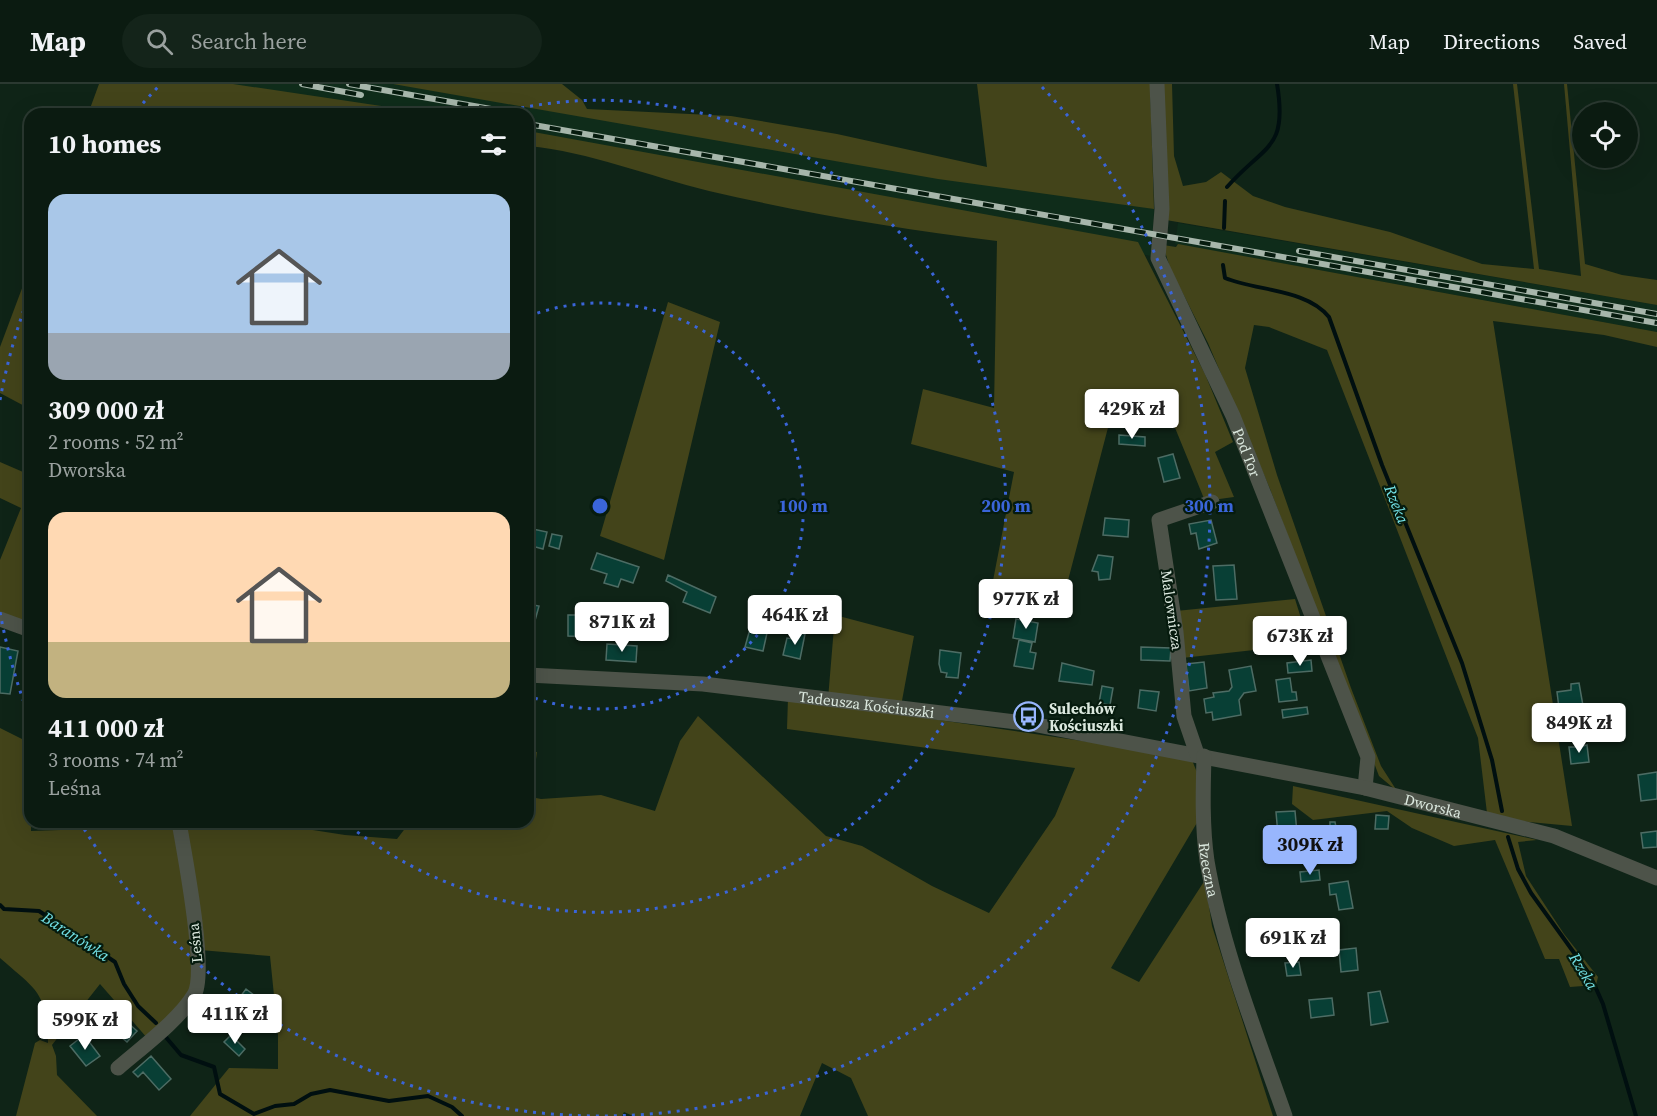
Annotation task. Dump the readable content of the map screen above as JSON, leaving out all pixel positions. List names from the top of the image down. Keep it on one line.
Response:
{"streets":{"street":["Pod Tor","Malownicza","Tadeusza Kościuszki","Dworska","Rzeczna","Leśna"]},"crossings":[["Pod Tor","Dworska"],["Malownicza","Tadeusza Kościuszki"],["Malownicza","Dworska"],["Malownicza","Rzeczna"],["Tadeusza Kościuszki","Dworska"],["Tadeusza Kościuszki","Rzeczna"],["Dworska","Rzeczna"]],"water":["Rzeka","Baranówka"],"places":{"bus stop":["Sulechów Kościuszki"]},"page":{"header":"Map","search":"Search here","nav":["Map","Directions","Saved"],"heading":"10 homes","list":[{"name":"309 000 zł","note":"2 rooms · 52 m² · Dworska"},{"name":"411 000 zł","note":"3 rooms · 74 m² · Leśna"}],"price":["429K zł","977K zł","464K zł","871K zł","673K zł","849K zł","309K zł","691K zł","411K zł","599K zł"]},"rings":["100 m","200 m","300 m"]}
